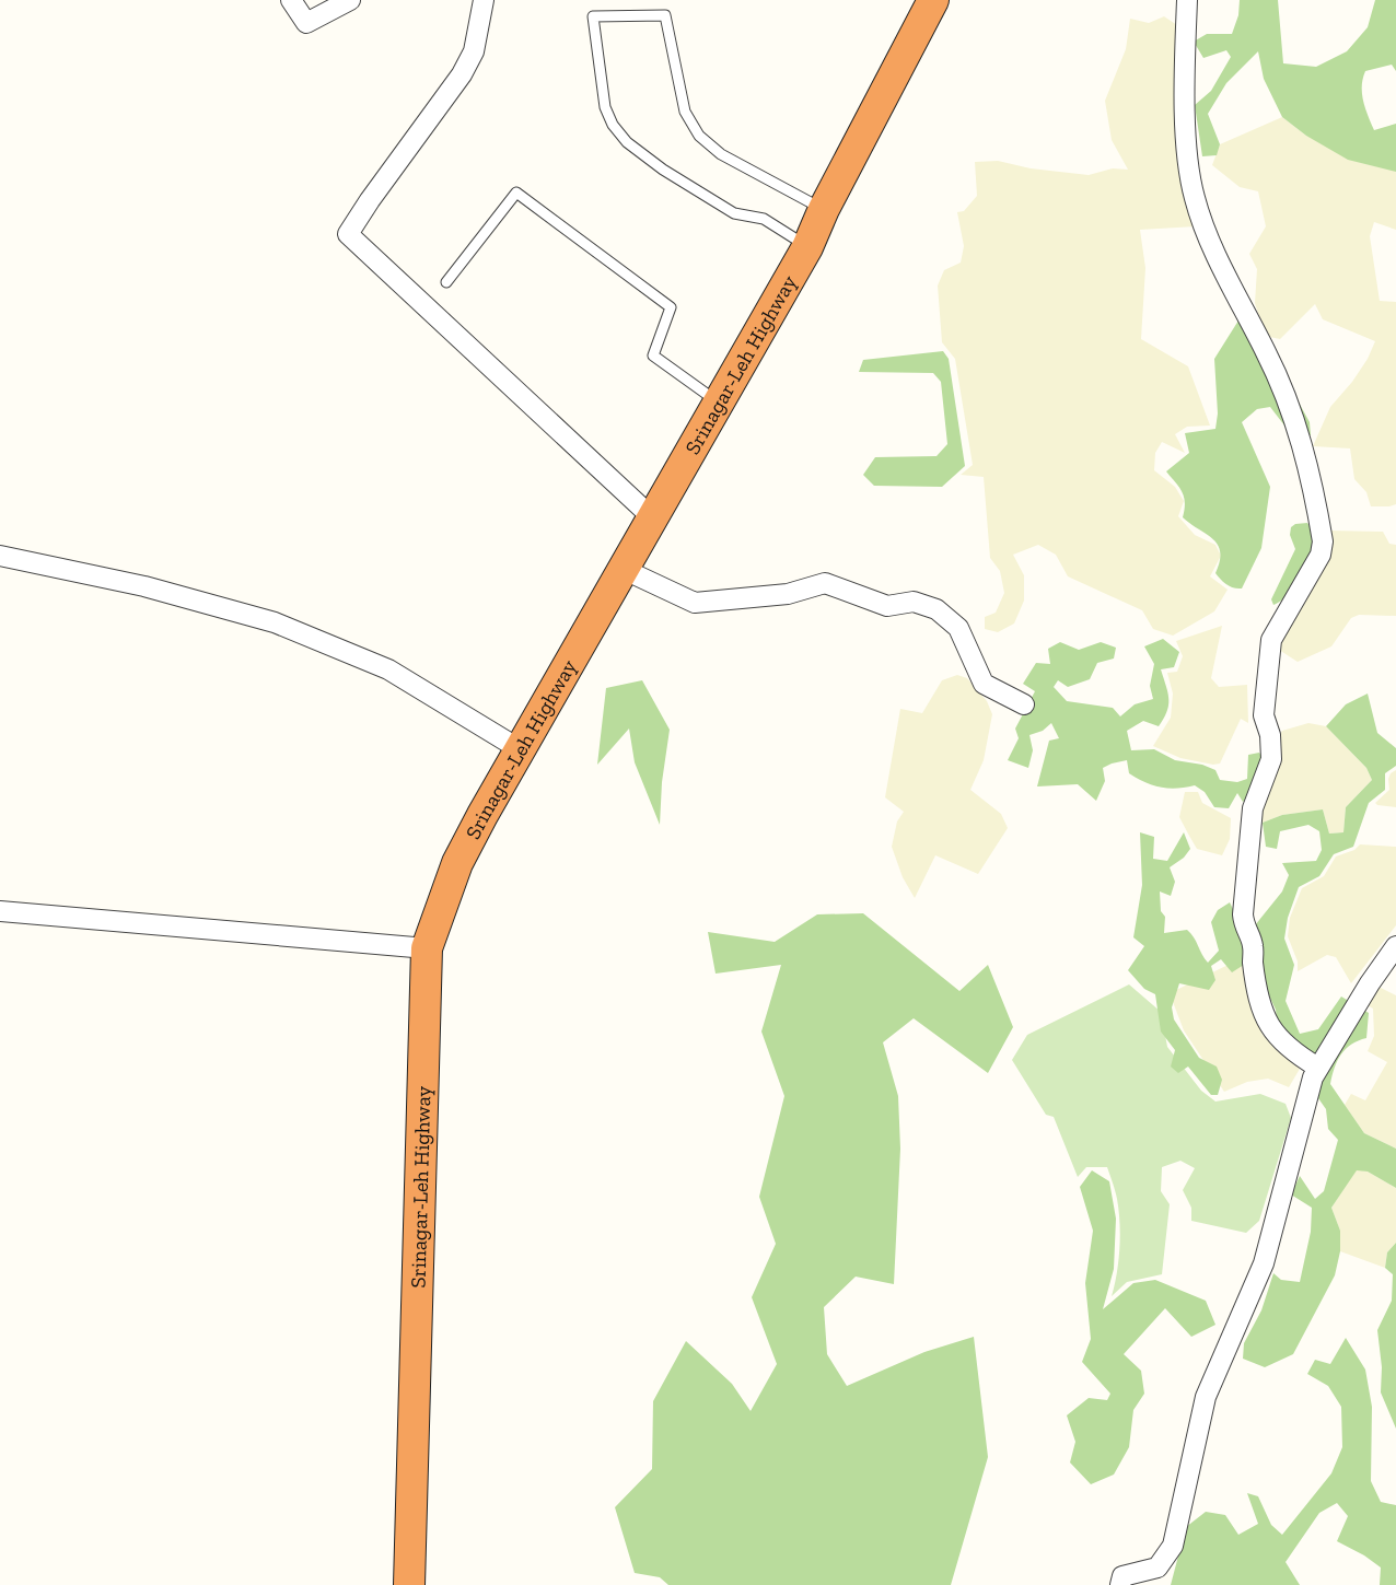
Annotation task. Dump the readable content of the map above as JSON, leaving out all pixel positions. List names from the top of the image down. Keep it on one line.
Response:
{"streets":{"highway":["Srinagar-Leh Highway"]}}
